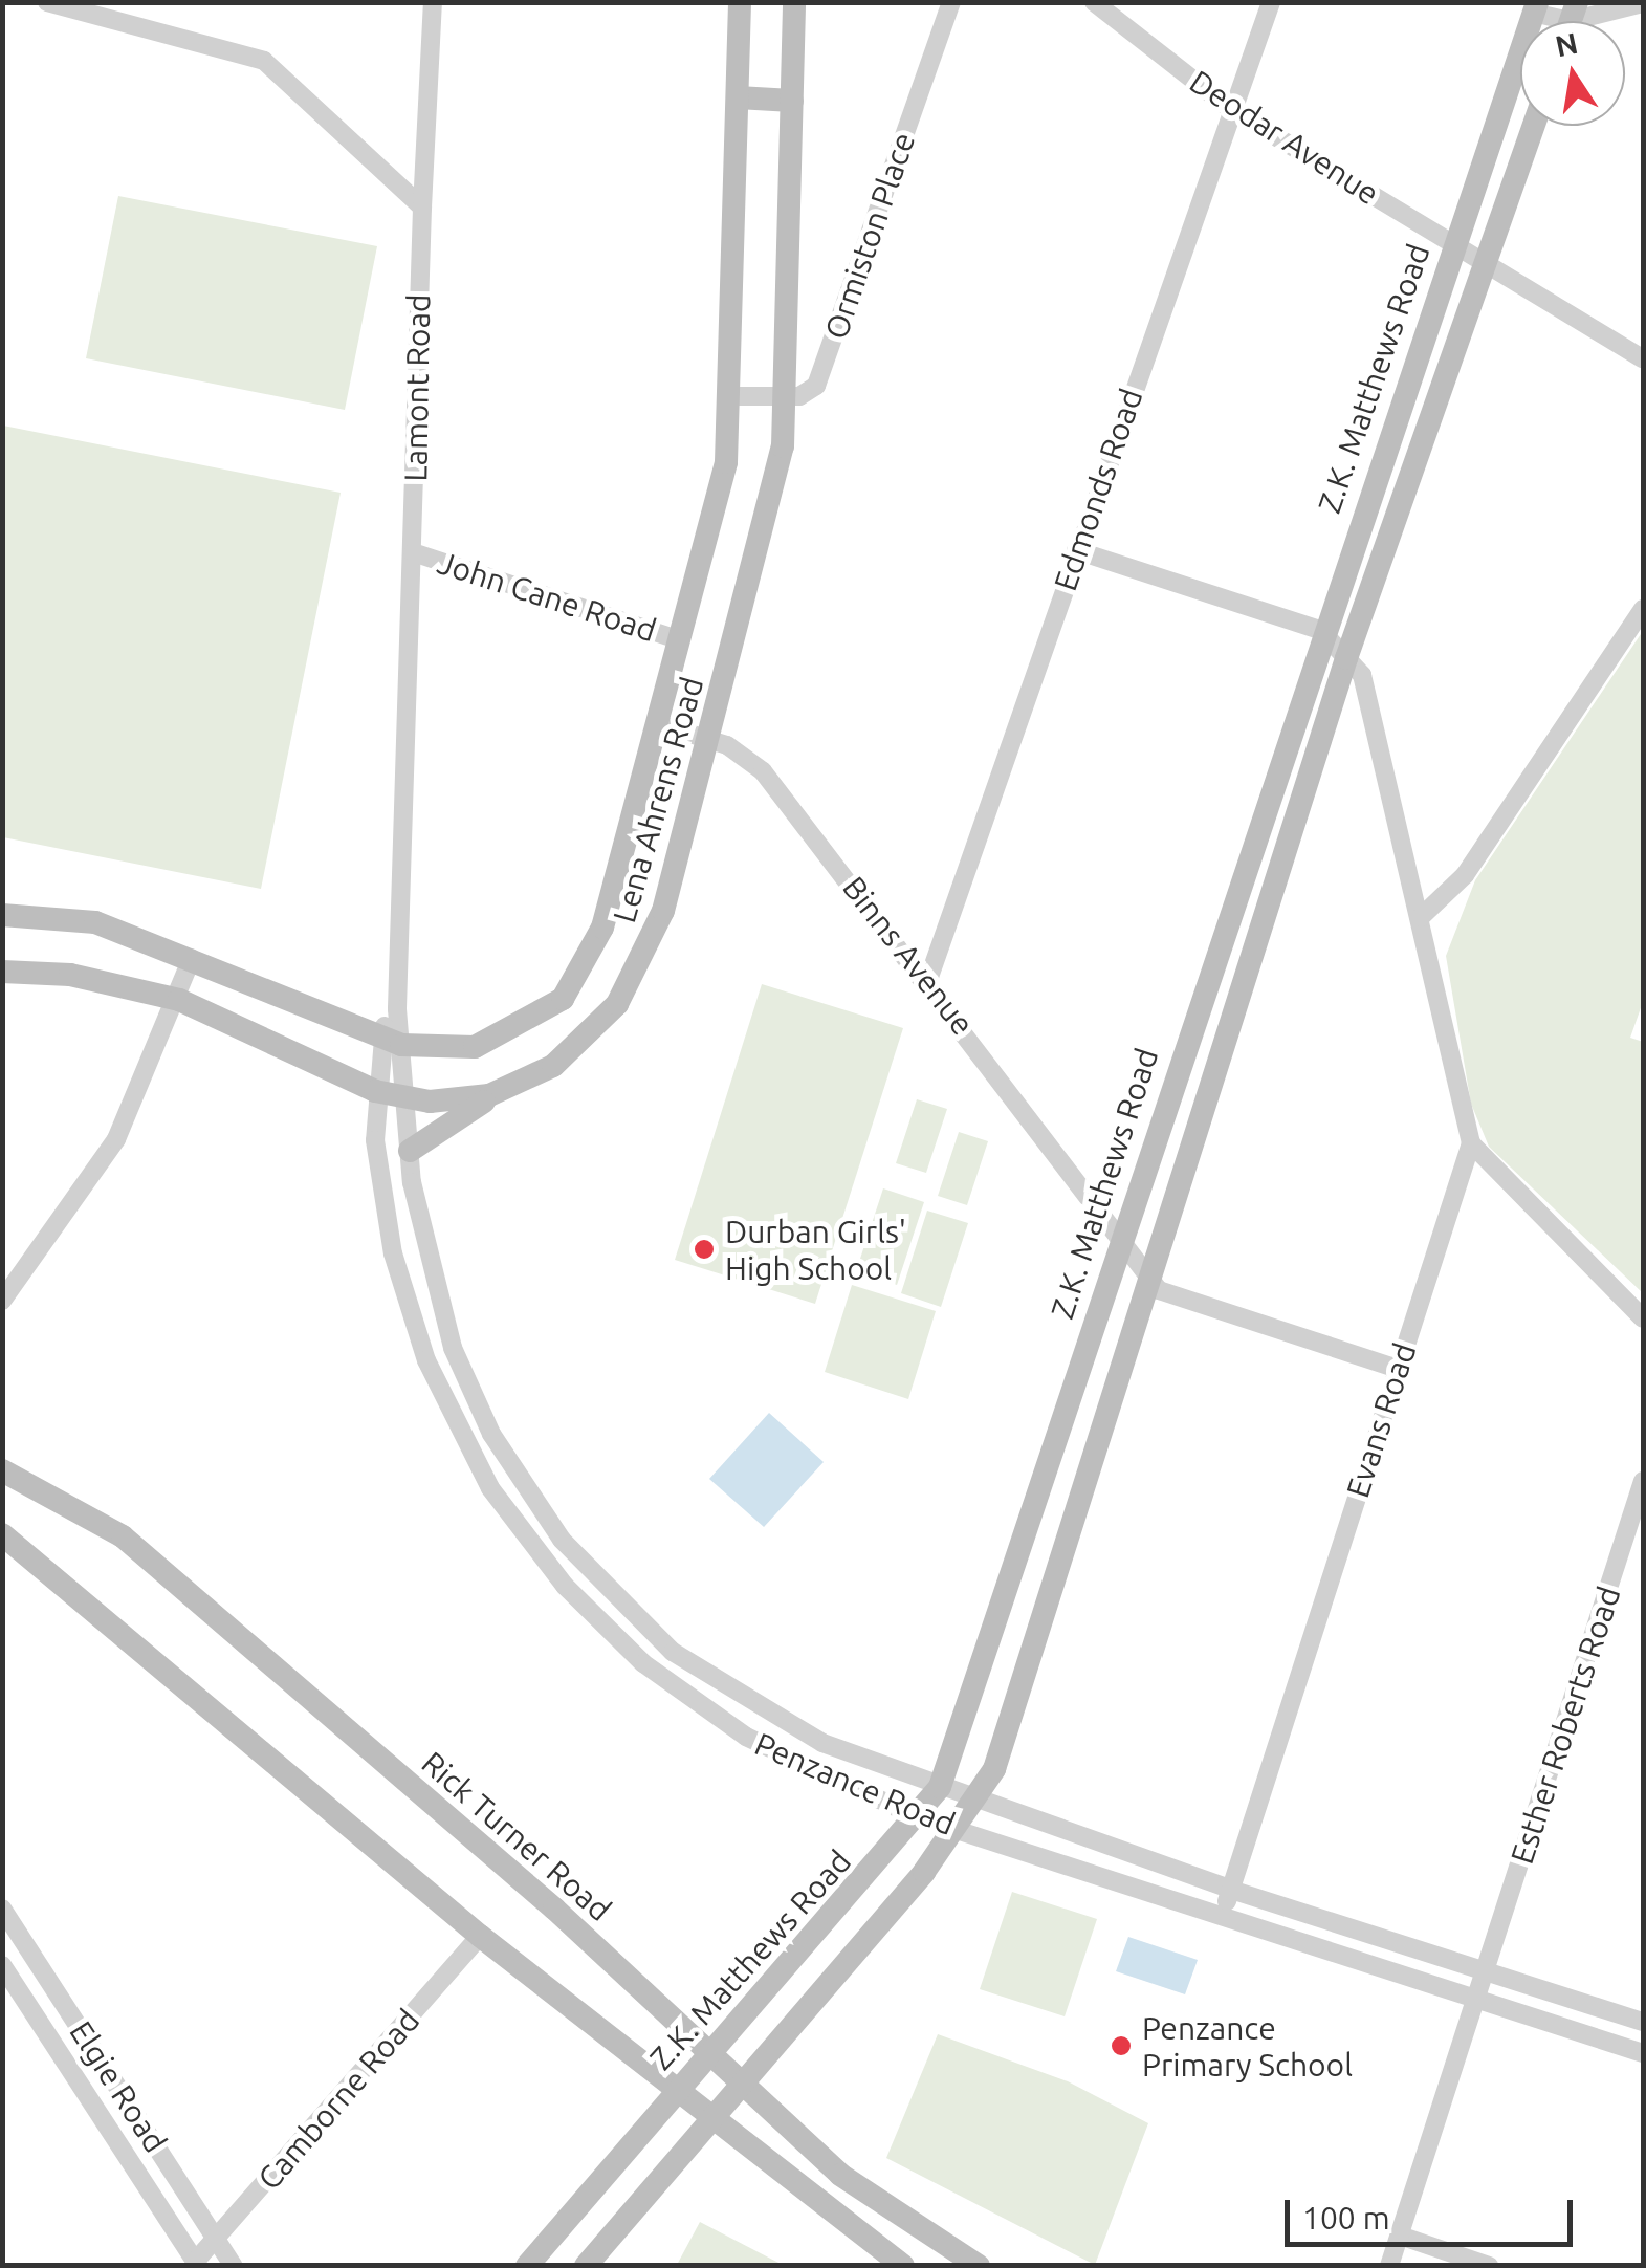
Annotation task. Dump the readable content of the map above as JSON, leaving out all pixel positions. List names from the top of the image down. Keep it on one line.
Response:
{"streets":{"main road":["Z.K. Matthews Road","Lena Ahrens Road","Rick Turner Road"],"street":["Deodar Avenue","Ormiston Place","Lamont Road","Edmonds Road","John Cane Road","Binns Avenue","Evans Road","Esther Roberts Road","Penzance Road","Elgie Road","Camborne Road"]},"crossings":[["Deodar Avenue","Z.K. Matthews Road"],["Deodar Avenue","Edmonds Road"],["Ormiston Place","Lena Ahrens Road"],["Z.K. Matthews Road","Binns Avenue"],["Z.K. Matthews Road","Penzance Road"],["Z.K. Matthews Road","Rick Turner Road"],["Lamont Road","John Cane Road"],["Lamont Road","Lena Ahrens Road"],["Lamont Road","Penzance Road"],["Edmonds Road","Binns Avenue"],["John Cane Road","Lena Ahrens Road"],["Lena Ahrens Road","Binns Avenue"],["Lena Ahrens Road","Penzance Road"],["Evans Road","Penzance Road"],["Esther Roberts Road","Penzance Road"],["Elgie Road","Camborne Road"]],"places":["Durban Girls' High School","Penzance Primary School"],"scale_bar":"100 m","north":"top"}
